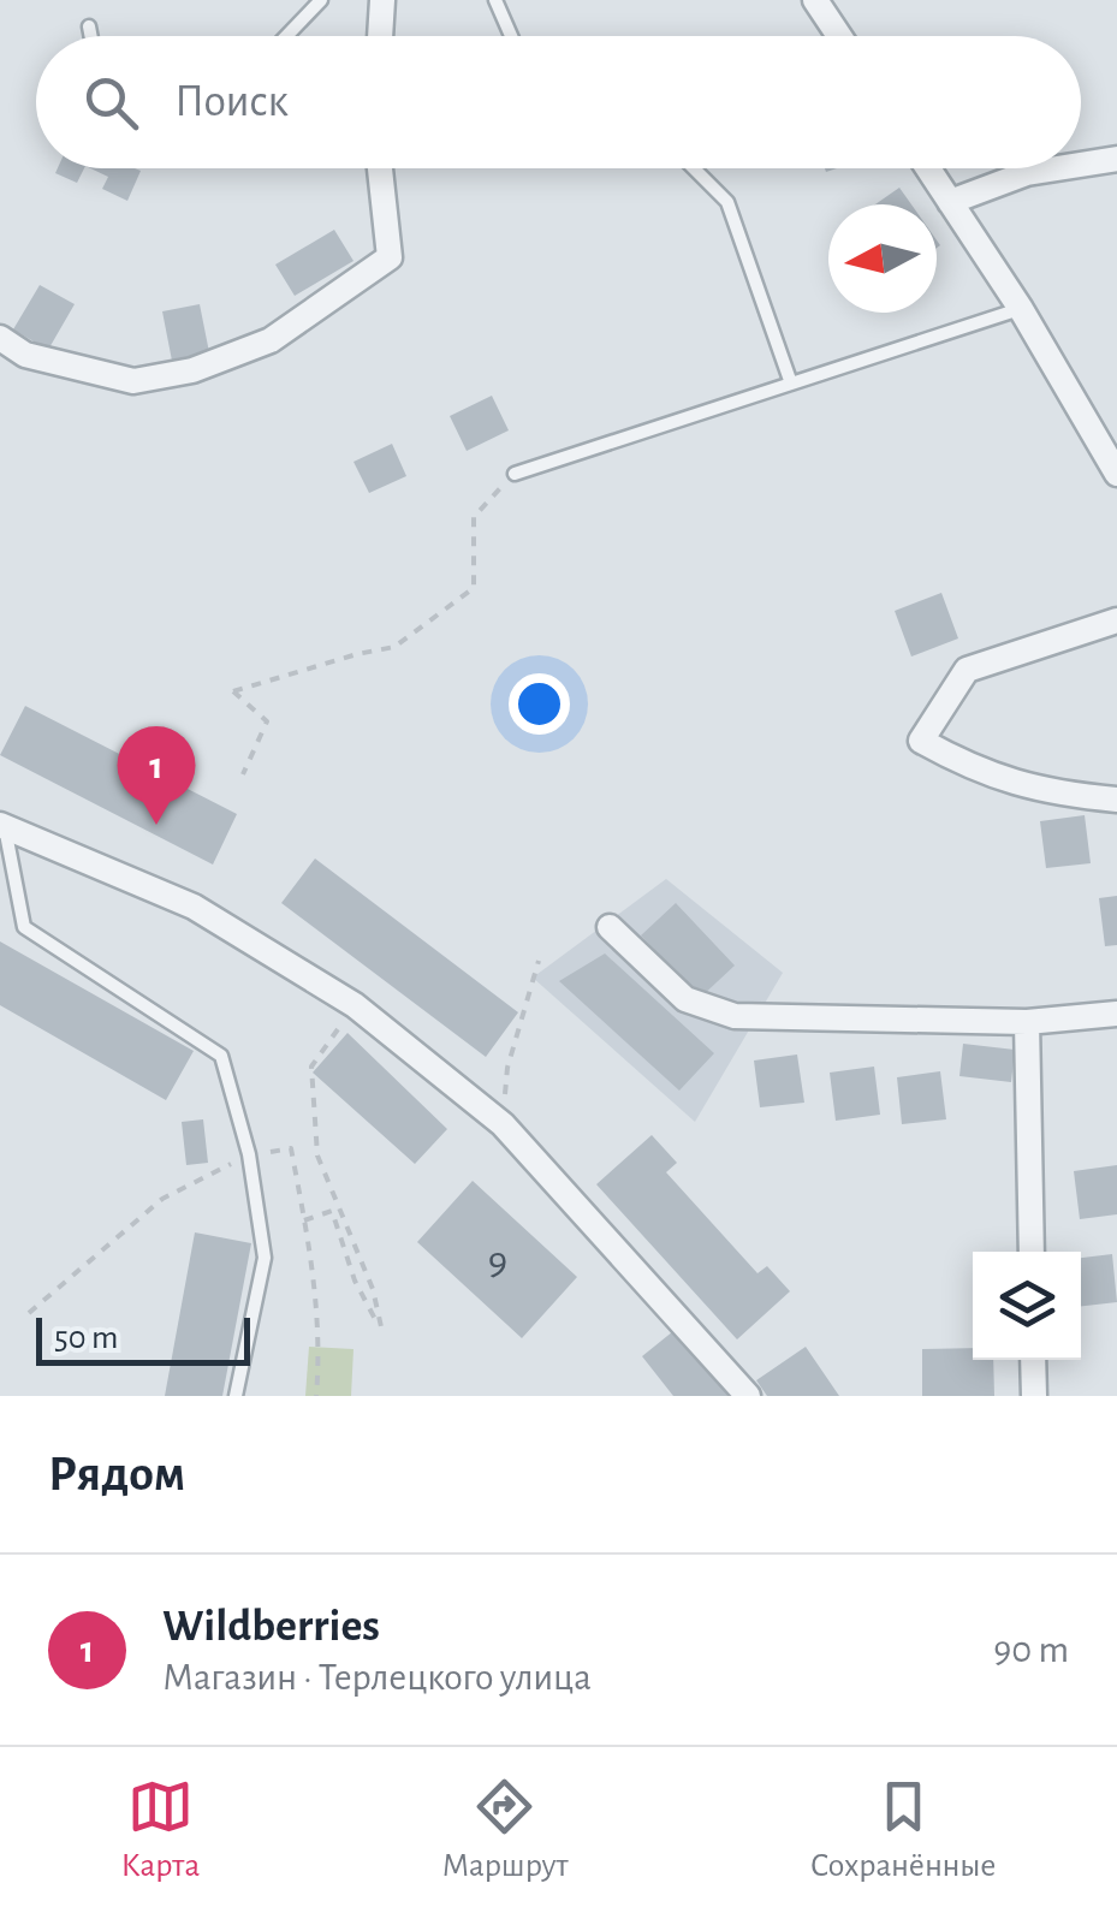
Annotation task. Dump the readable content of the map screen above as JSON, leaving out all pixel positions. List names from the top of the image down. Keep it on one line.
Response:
{"house_numbers":["9"],"scale_bar":"50 m","north":"left","page":{"search":"Поиск","pins":"1","scale":"50 m","heading":"Рядом","list":[{"mark":"1","name":"Wildberries","note":"Магазин · Терлецкого улица","value":"90 m"}],"nav":["Карта","Маршрут","Сохранённые"]}}
